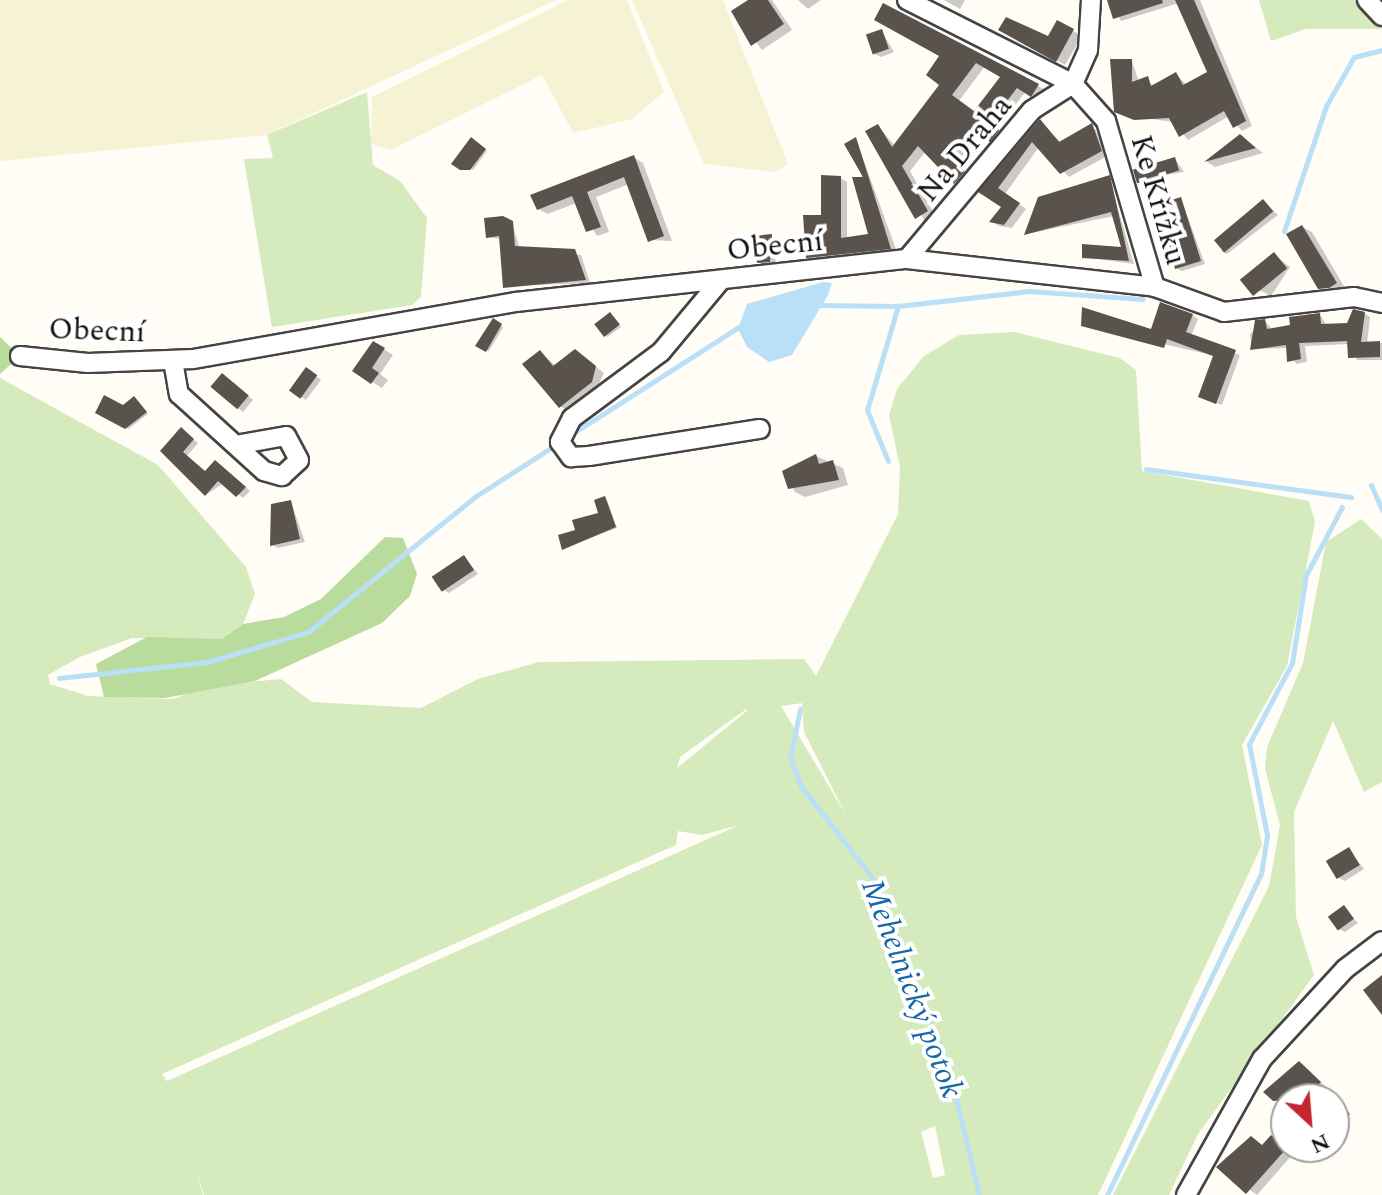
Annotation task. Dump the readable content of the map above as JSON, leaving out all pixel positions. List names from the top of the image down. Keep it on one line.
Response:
{"streets":{"street":["Na Draha","Ke Křížku","Obecní"]},"crossings":[["Na Draha","Ke Křížku"],["Na Draha","Obecní"],["Ke Křížku","Obecní"]],"water":["Mehelnický potok"],"north":"bottom right"}
